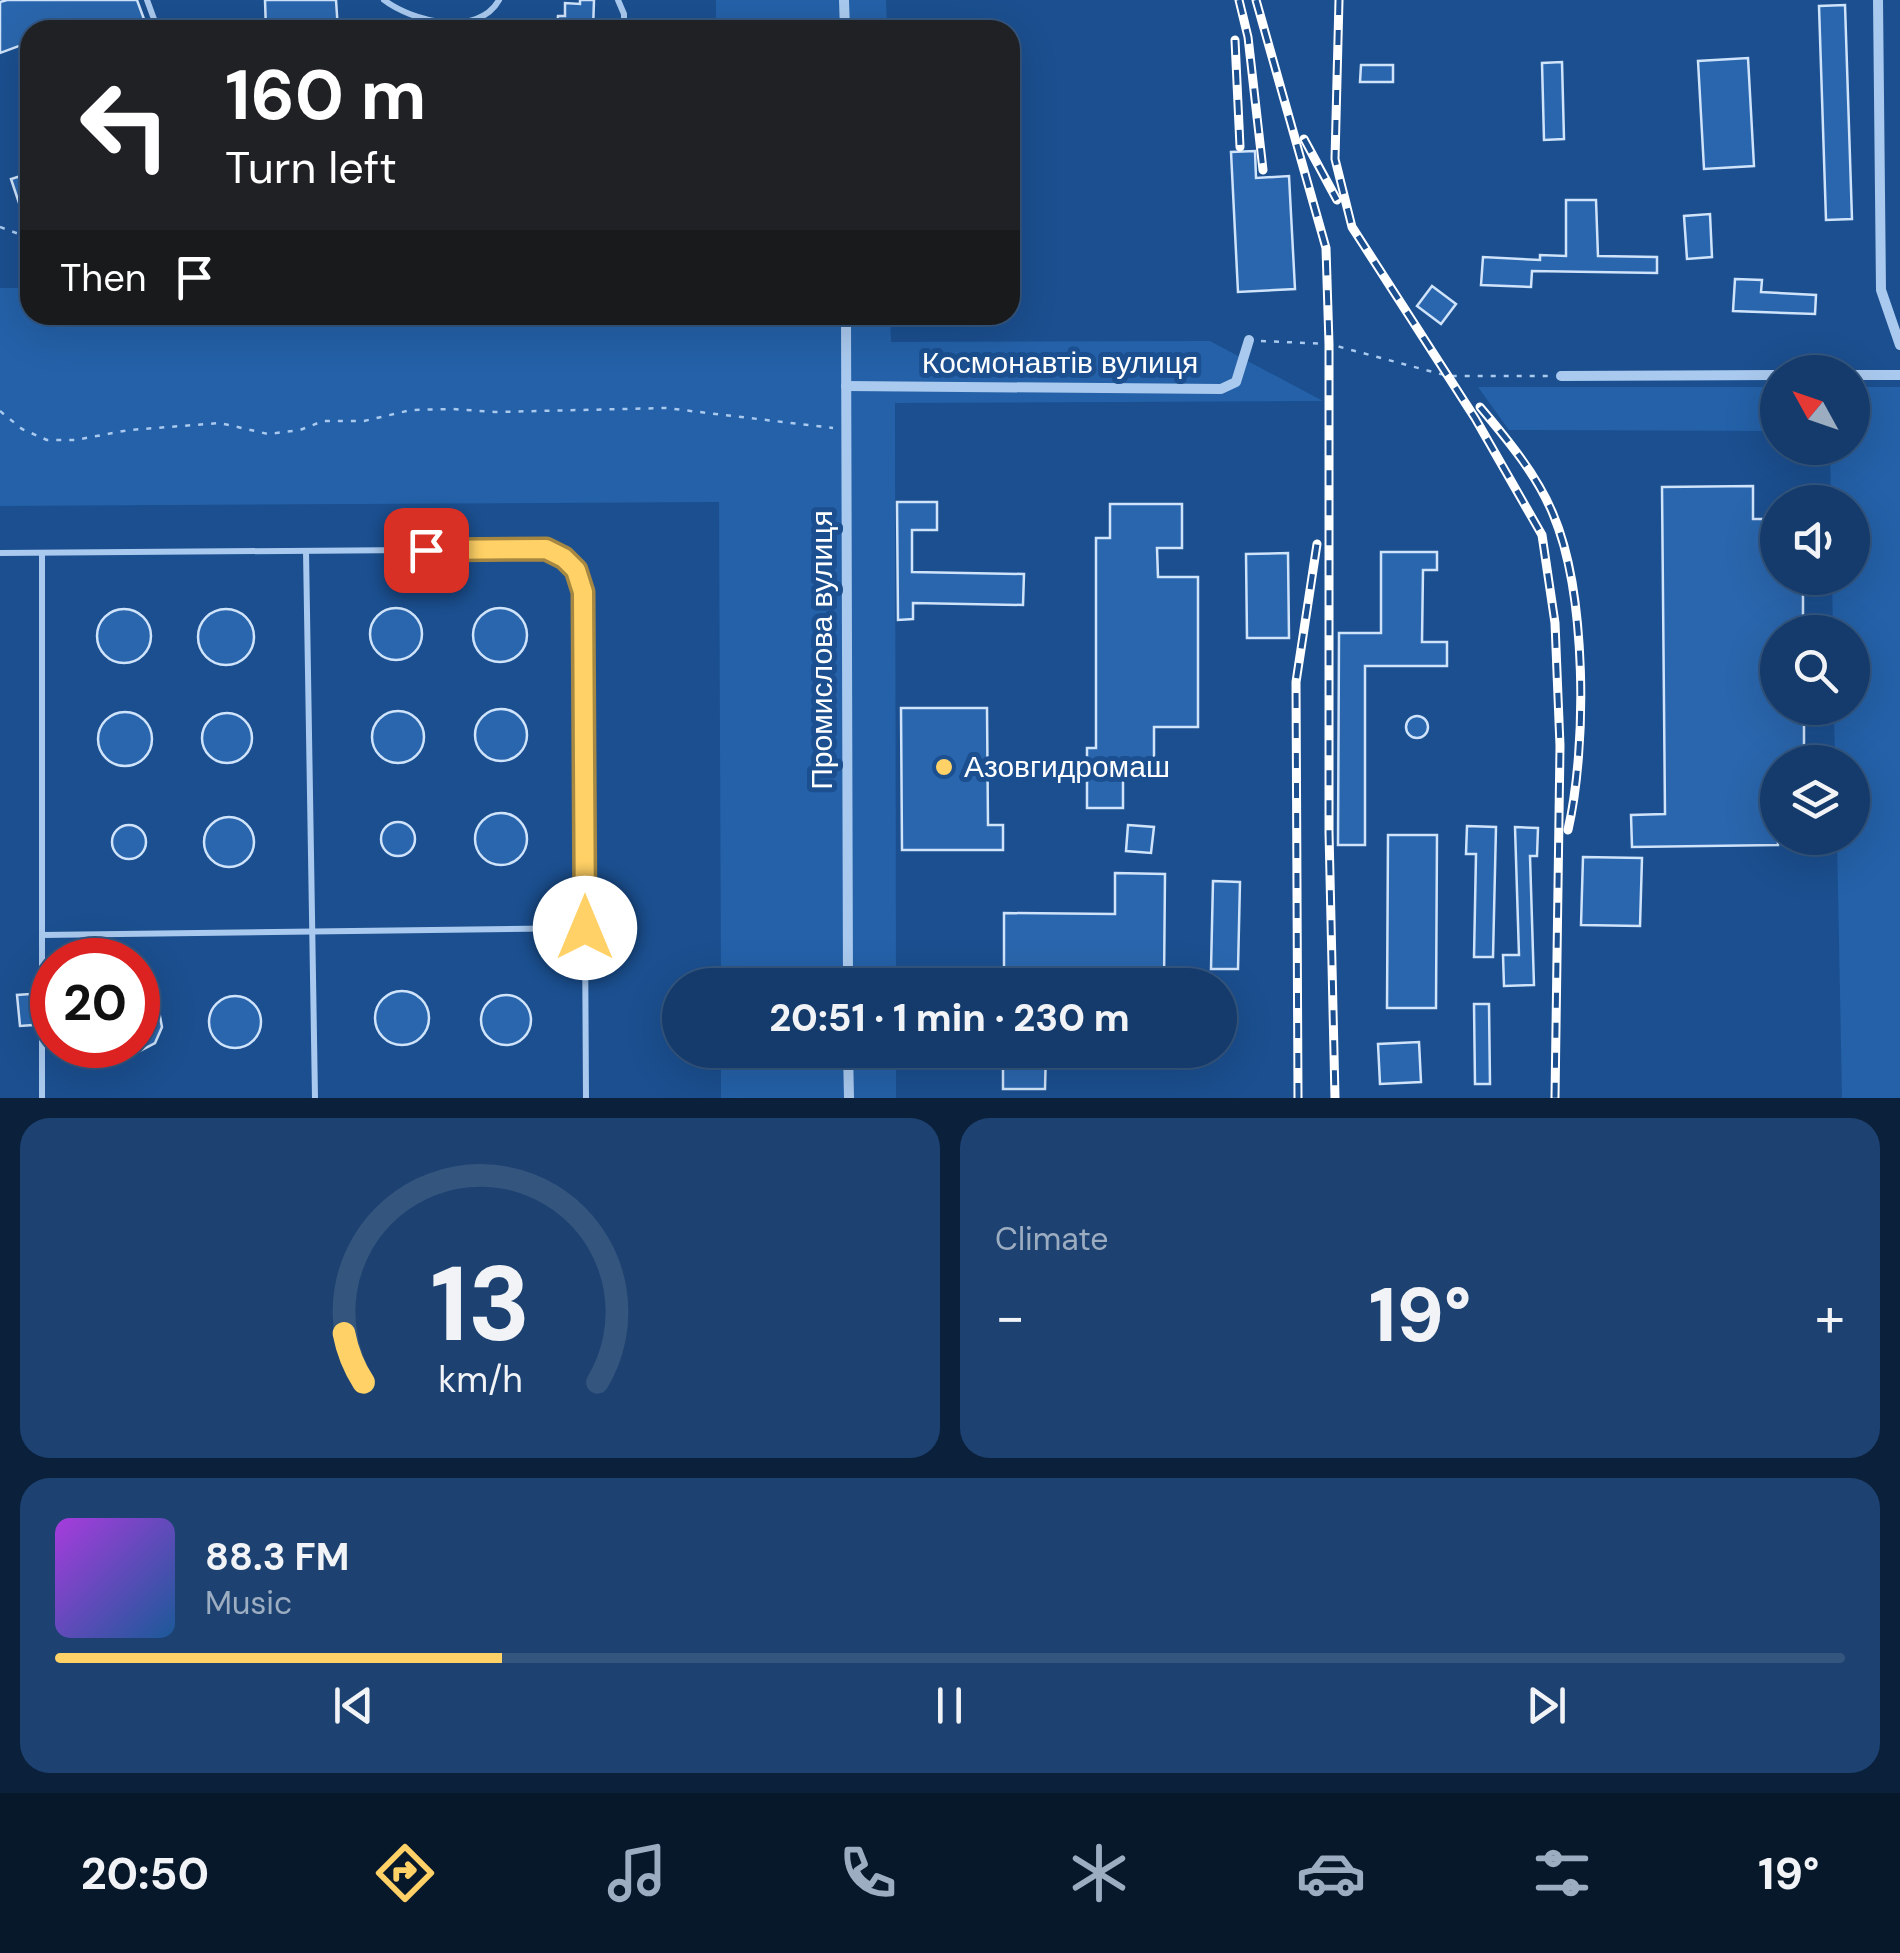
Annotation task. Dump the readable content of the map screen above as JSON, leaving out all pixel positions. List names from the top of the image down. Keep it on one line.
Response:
{"streets":{"street":["Космонавтів вулиця","Промислова вулиця"]},"crossings":[["Космонавтів вулиця","Промислова вулиця"]],"places":["Азовгидромаш"],"north":"top left","page":{"turn":["160 m","Turn left"],"then":"Then","limit":"20","trip":"20:51 · 1 min · 230 m","tile":"Climate","heat":["−","19°","+"],"song":["88.3 FM","Music"],"tabs":["20:50","19°"],"gauge":["13","km/h"]}}
